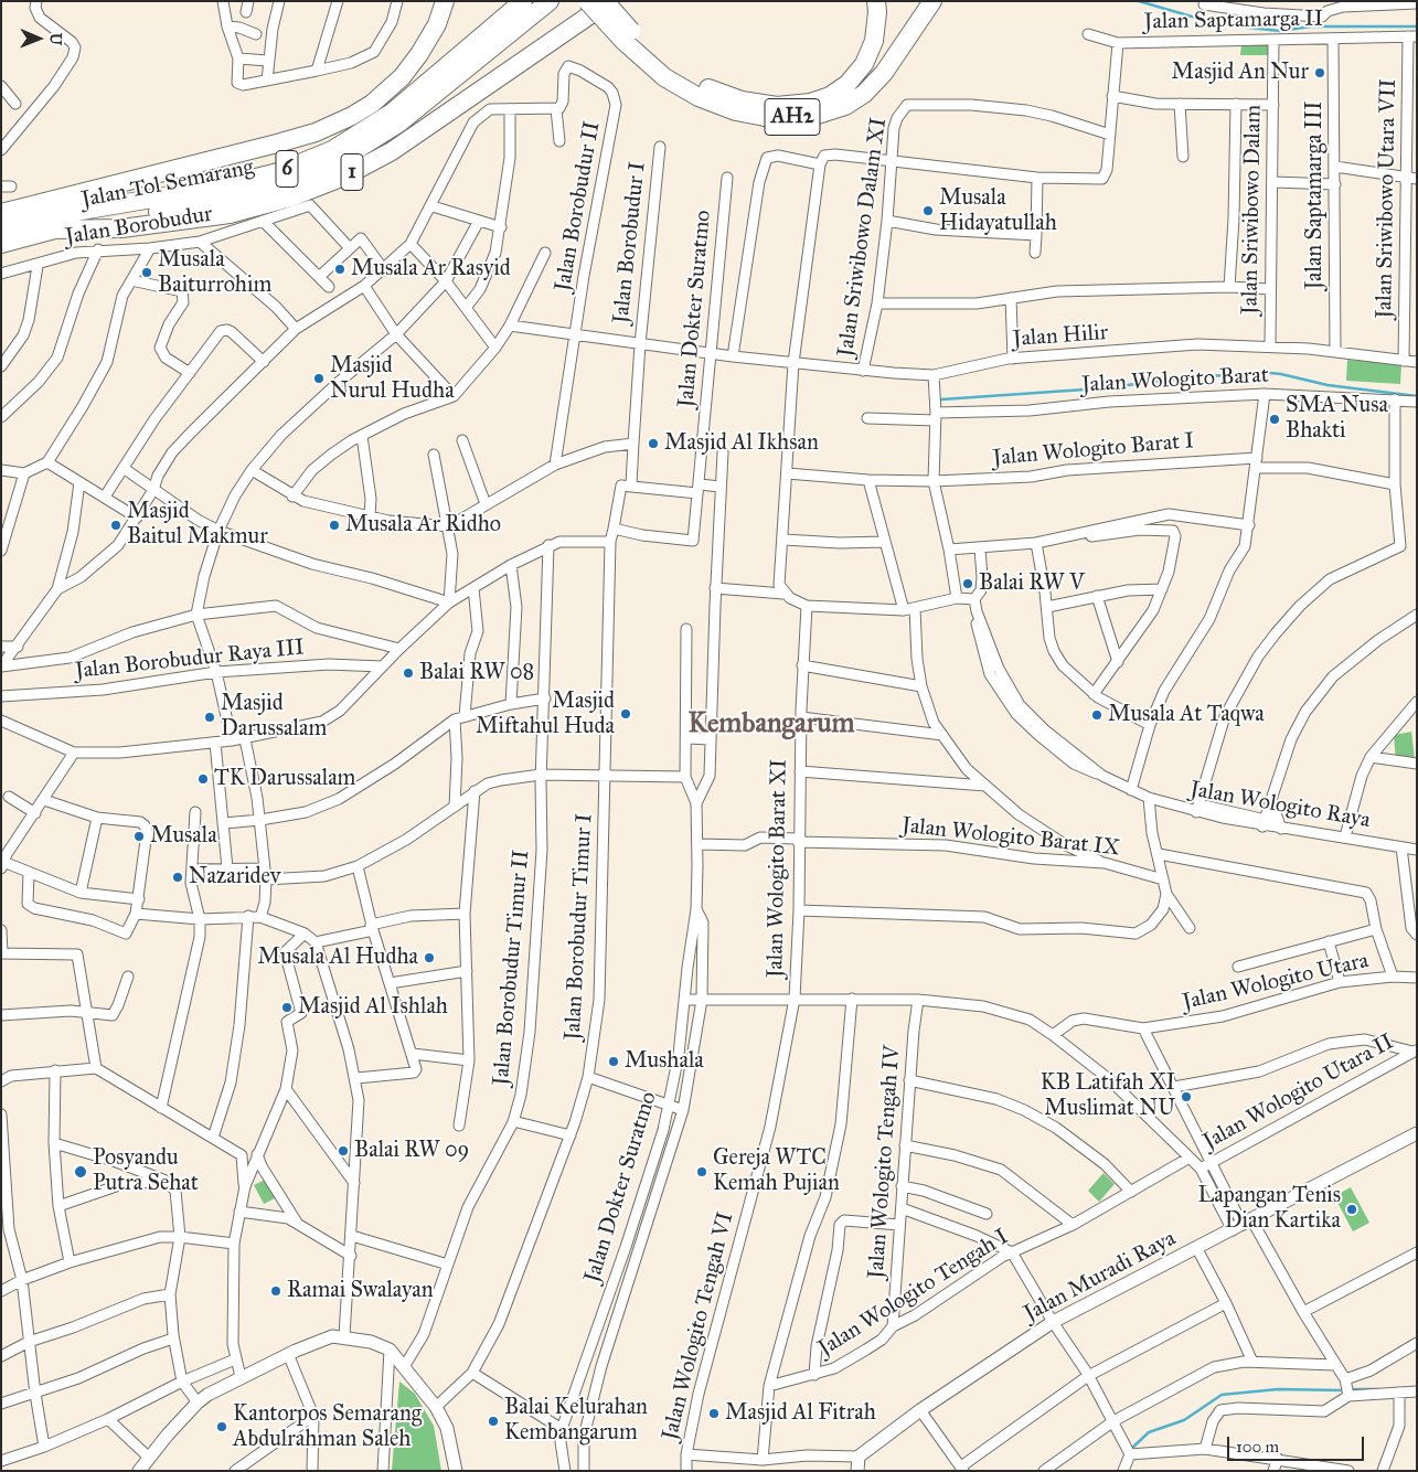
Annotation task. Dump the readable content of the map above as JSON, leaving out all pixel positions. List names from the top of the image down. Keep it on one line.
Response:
{"streets":{"highway":["AH2","6","1","Jalan Tol Semarang"],"street":["Jalan Saptamarga II","Jalan Saptamarga III","Jalan Sriwibowo Utara VII","Jalan Borobudur II","Jalan Sriwibowo Dalam","Jalan Borobudur","Jalan Sriwibowo Dalam XI","Jalan Borobudur I","Jalan Dokter Suratmo","Jalan Hilir","Jalan Wologito Barat","Jalan Wologito Barat I","Jalan Borobudur Raya III","Jalan Wologito Raya","Jalan Wologito Barat IX","Jalan Wologito Barat XI","Jalan Borobudur Timur I","Jalan Borobudur Timur II","Jalan Wologito Utara","Jalan Wologito Utara II","Jalan Wologito Tengah IV","Jalan Muradi Raya","Jalan Wologito Tengah I","Jalan Wologito Tengah VI"]},"crossings":[["Jalan Saptamarga II","Jalan Saptamarga III"],["Jalan Saptamarga II","Jalan Sriwibowo Utara VII"],["Jalan Saptamarga II","Jalan Sriwibowo Dalam"],["1","Jalan Tol Semarang"],["Jalan Saptamarga III","Jalan Hilir"],["Jalan Sriwibowo Utara VII","Jalan Hilir"],["Jalan Sriwibowo Dalam","Jalan Hilir"],["Jalan Sriwibowo Dalam XI","Jalan Hilir"],["Jalan Borobudur I","Jalan Dokter Suratmo"],["Jalan Borobudur I","Jalan Hilir"],["Jalan Borobudur I","Jalan Borobudur Timur I"],["Jalan Dokter Suratmo","Jalan Hilir"],["Jalan Dokter Suratmo","Jalan Wologito Barat IX"],["Jalan Dokter Suratmo","Jalan Borobudur Timur I"],["Jalan Wologito Barat IX","Jalan Wologito Barat XI"],["Jalan Wologito Barat XI","Jalan Wologito Tengah VI"],["Jalan Wologito Tengah IV","Jalan Wologito Tengah I"]],"districts":["Kembangarum"],"places":["Masjid An Nur","Musala Hidayatullah","Musala Ar Rasyid","Musala Baiturrohim","Masjid Nurul Hudha","SMA Nusa Bhakti","Masjid Al Ikhsan","Masjid Baitul Makmur","Musala Ar Ridho","Balai RW V","Balai RW 08","Masjid Miftahul Huda","Musala At Taqwa","Masjid Darussalam","TK Darussalam","Musala","Nazaridev","Musala Al Hudha","Masjid Al Ishlah","Mushala","KB Latifah XI Muslimat NU","Balai RW 09","Posyandu Putra Sehat","Gereja WTC Kemah Pujian","Lapangan Tenis Dian Kartika","Ramai Swalayan","Masjid Al Fitrah","Balai Kelurahan Kembangarum","Kantorpos Semarang Abdulrahman Saleh"],"scale_bar":"100 m","north":"right"}
